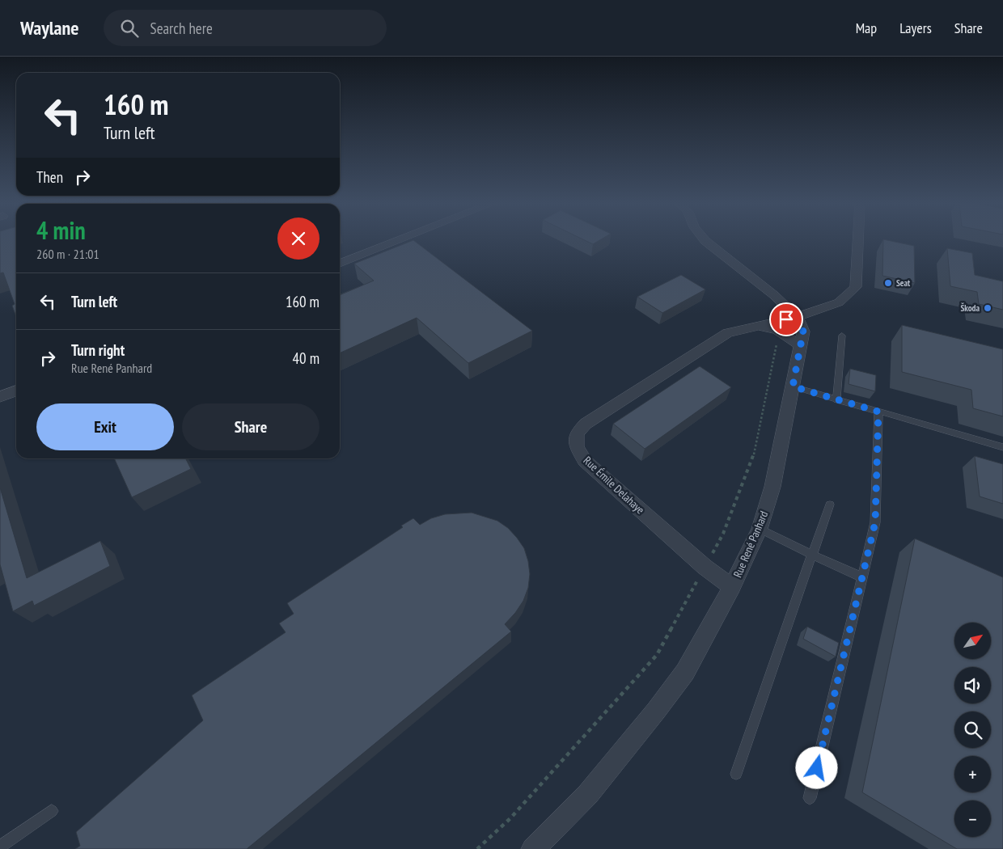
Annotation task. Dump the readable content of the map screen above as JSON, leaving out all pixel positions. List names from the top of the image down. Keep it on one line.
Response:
{"streets":{"street":["Rue Émile Delahaye","Rue René Panhard"]},"crossings":[["Rue Émile Delahaye","Rue René Panhard"]],"places":["Seat","Škoda"],"north":"top right","page":{"header":"Waylane","search":"Search here","nav":["Map","Layers","Share"],"turn":["160 m","Turn left"],"then":"Then","heading":["4 min","260 m · 21:01"],"list":[{"name":"Turn left","value":"160 m"},{"name":"Turn right","note":"Rue René Panhard","value":"40 m"}],"buttons":["Exit","Share"],"map_buttons":["+","−"]}}
